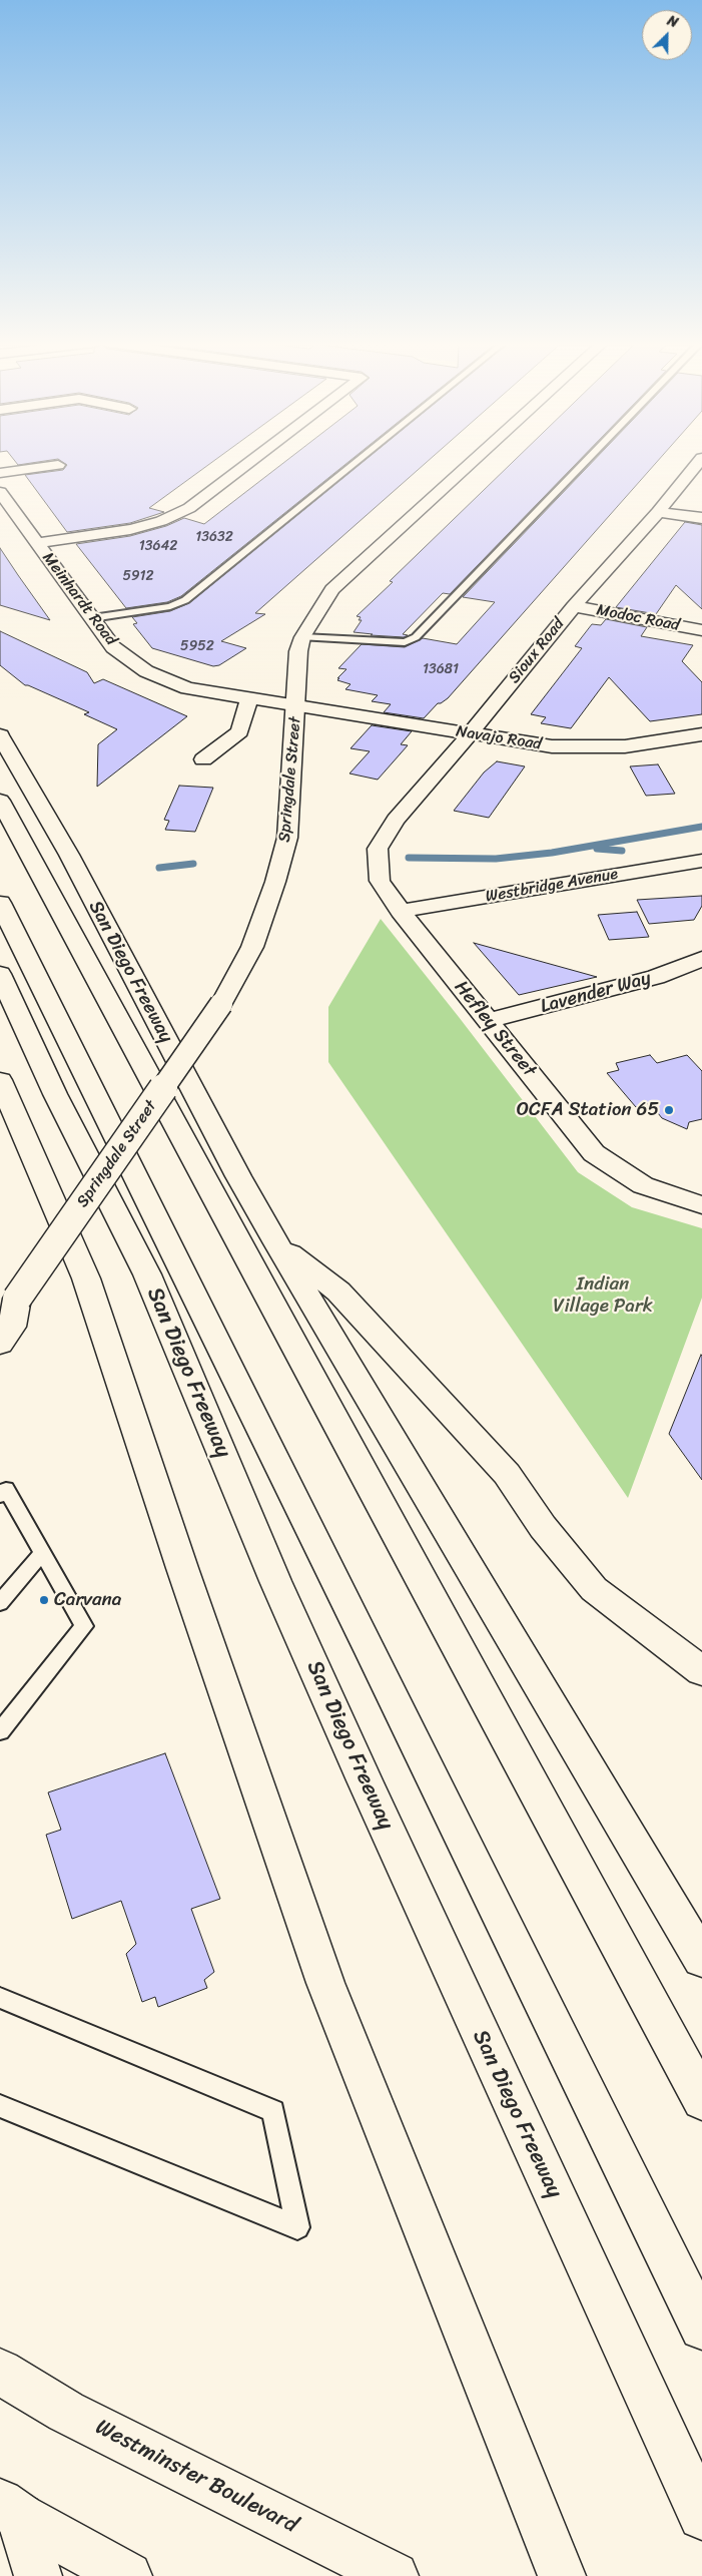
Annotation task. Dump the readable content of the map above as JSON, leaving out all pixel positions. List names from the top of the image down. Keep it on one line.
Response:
{"streets":{"main road":["Meinhardt Road","Modoc Road","Sioux Road","Navajo Road","Springdale Street","Westbridge Avenue","San Diego Freeway","Lavender Way","Hefley Street","Westminster Boulevard"]},"crossings":[["Meinhardt Road","Navajo Road"],["Meinhardt Road","Springdale Street"],["Modoc Road","Sioux Road"],["Sioux Road","Navajo Road"],["Sioux Road","Hefley Street"],["Navajo Road","Springdale Street"],["Westbridge Avenue","Hefley Street"],["Lavender Way","Hefley Street"]],"parks":["Indian Village Park"],"places":["OCFA Station 65","Carvana"],"house_numbers":["13632","13642","5912","5952","13681"],"north":"top right"}
